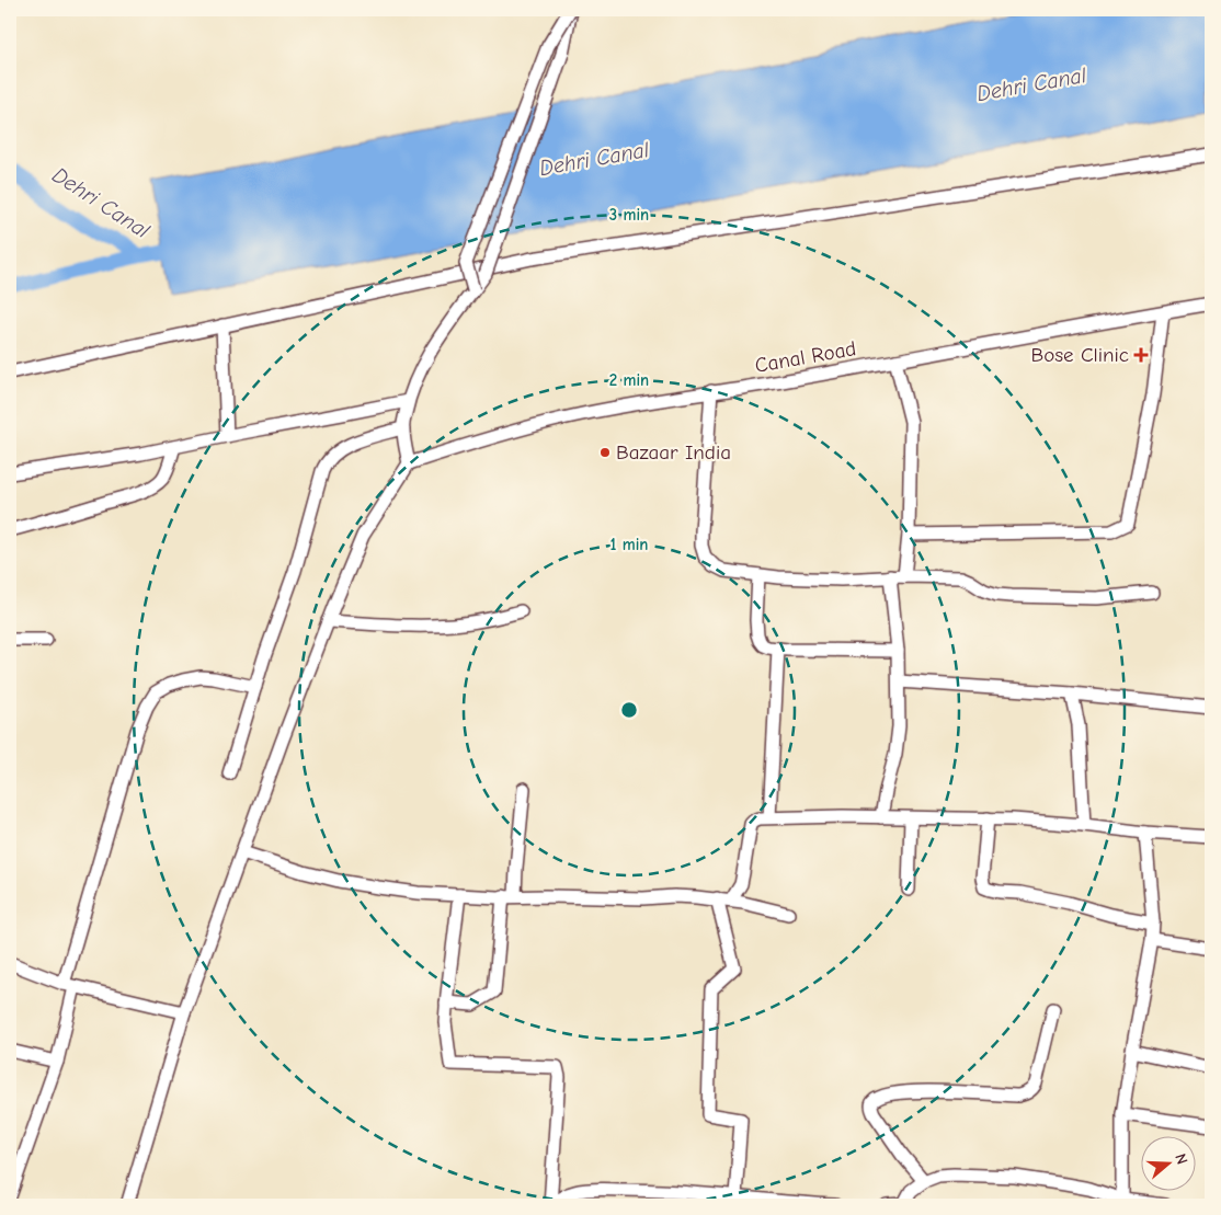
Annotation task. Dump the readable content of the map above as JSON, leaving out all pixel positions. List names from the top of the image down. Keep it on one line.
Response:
{"streets":{"street":["Canal Road"]},"water":["Dehri Canal"],"places":{"health":["Bose Clinic"],"other":["Bazaar India"]},"north":"right","rings":["3 min","2 min","1 min"]}
